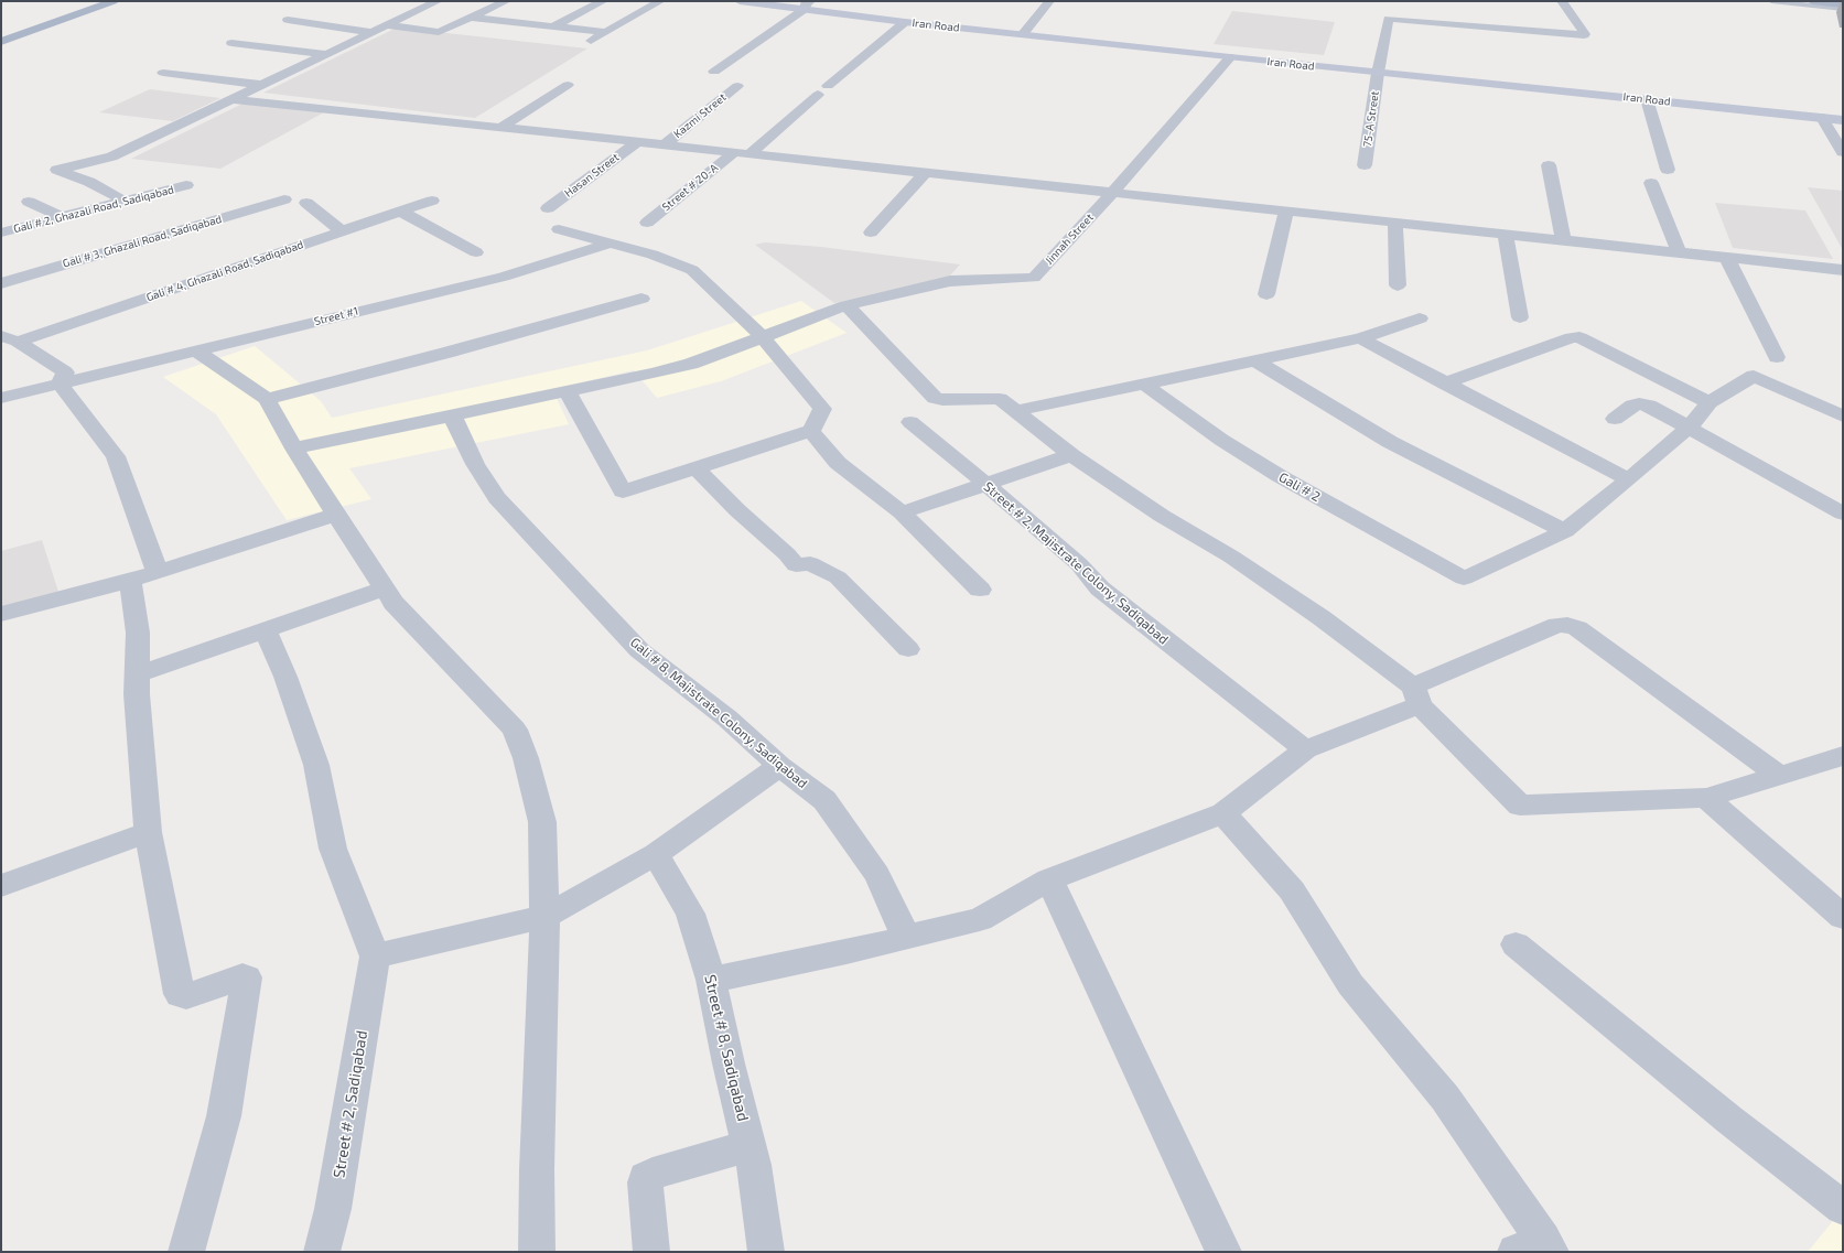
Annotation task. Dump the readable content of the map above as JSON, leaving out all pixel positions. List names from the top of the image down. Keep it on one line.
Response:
{"streets":{"main road":["Iran Road"],"street":["Kazmi Street","75-A Street","Hasan Street","Street # 20-A","Gali # 2, Ghazali Road, Sadiqabad","Jinnah Street","Gali # 3, Ghazali Road, Sadiqabad","Gali # 4, Ghazali Road, Sadiqabad","Street #1","Gali # 2","Street # 2, Majistrate Colony, Sadiqabad","Gali # 8, Majistrate Colony, Sadiqabad","Street # 8, Sadiqabad","Street # 2, Sadiqabad"]},"crossings":[["Iran Road","75-A Street"],["Iran Road","Jinnah Street"],["Jinnah Street","Gali # 8, Majistrate Colony, Sadiqabad"]]}
